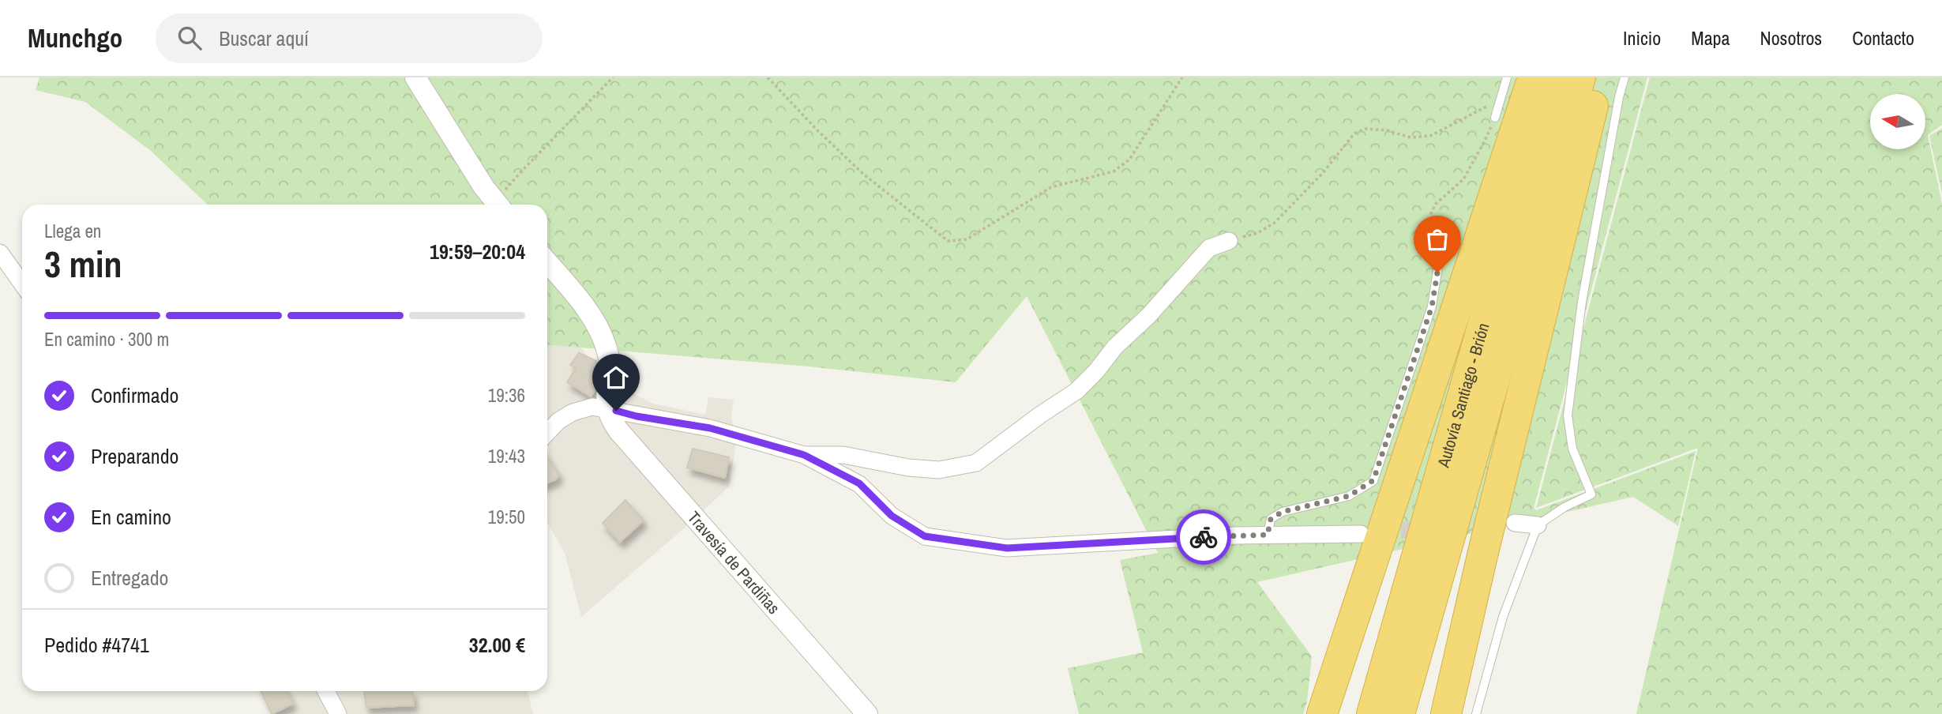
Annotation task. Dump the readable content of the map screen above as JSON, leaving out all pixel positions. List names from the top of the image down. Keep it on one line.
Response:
{"streets":{"highway":["Autovía Santiago - Brión"],"street":["Travesía de Pardiñas"]},"north":"left","page":{"header":"Munchgo","search":"Buscar aquí","nav":["Inicio","Mapa","Nosotros","Contacto"],"heading":["3 min","Llega en","19:59–20:04"],"panel":["Pedido #4741","32.00 €"],"bar":"En camino · 300 m","list":[["Confirmado","19:36"],["Preparando","19:43"],["En camino","19:50"],"Entregado"]}}
